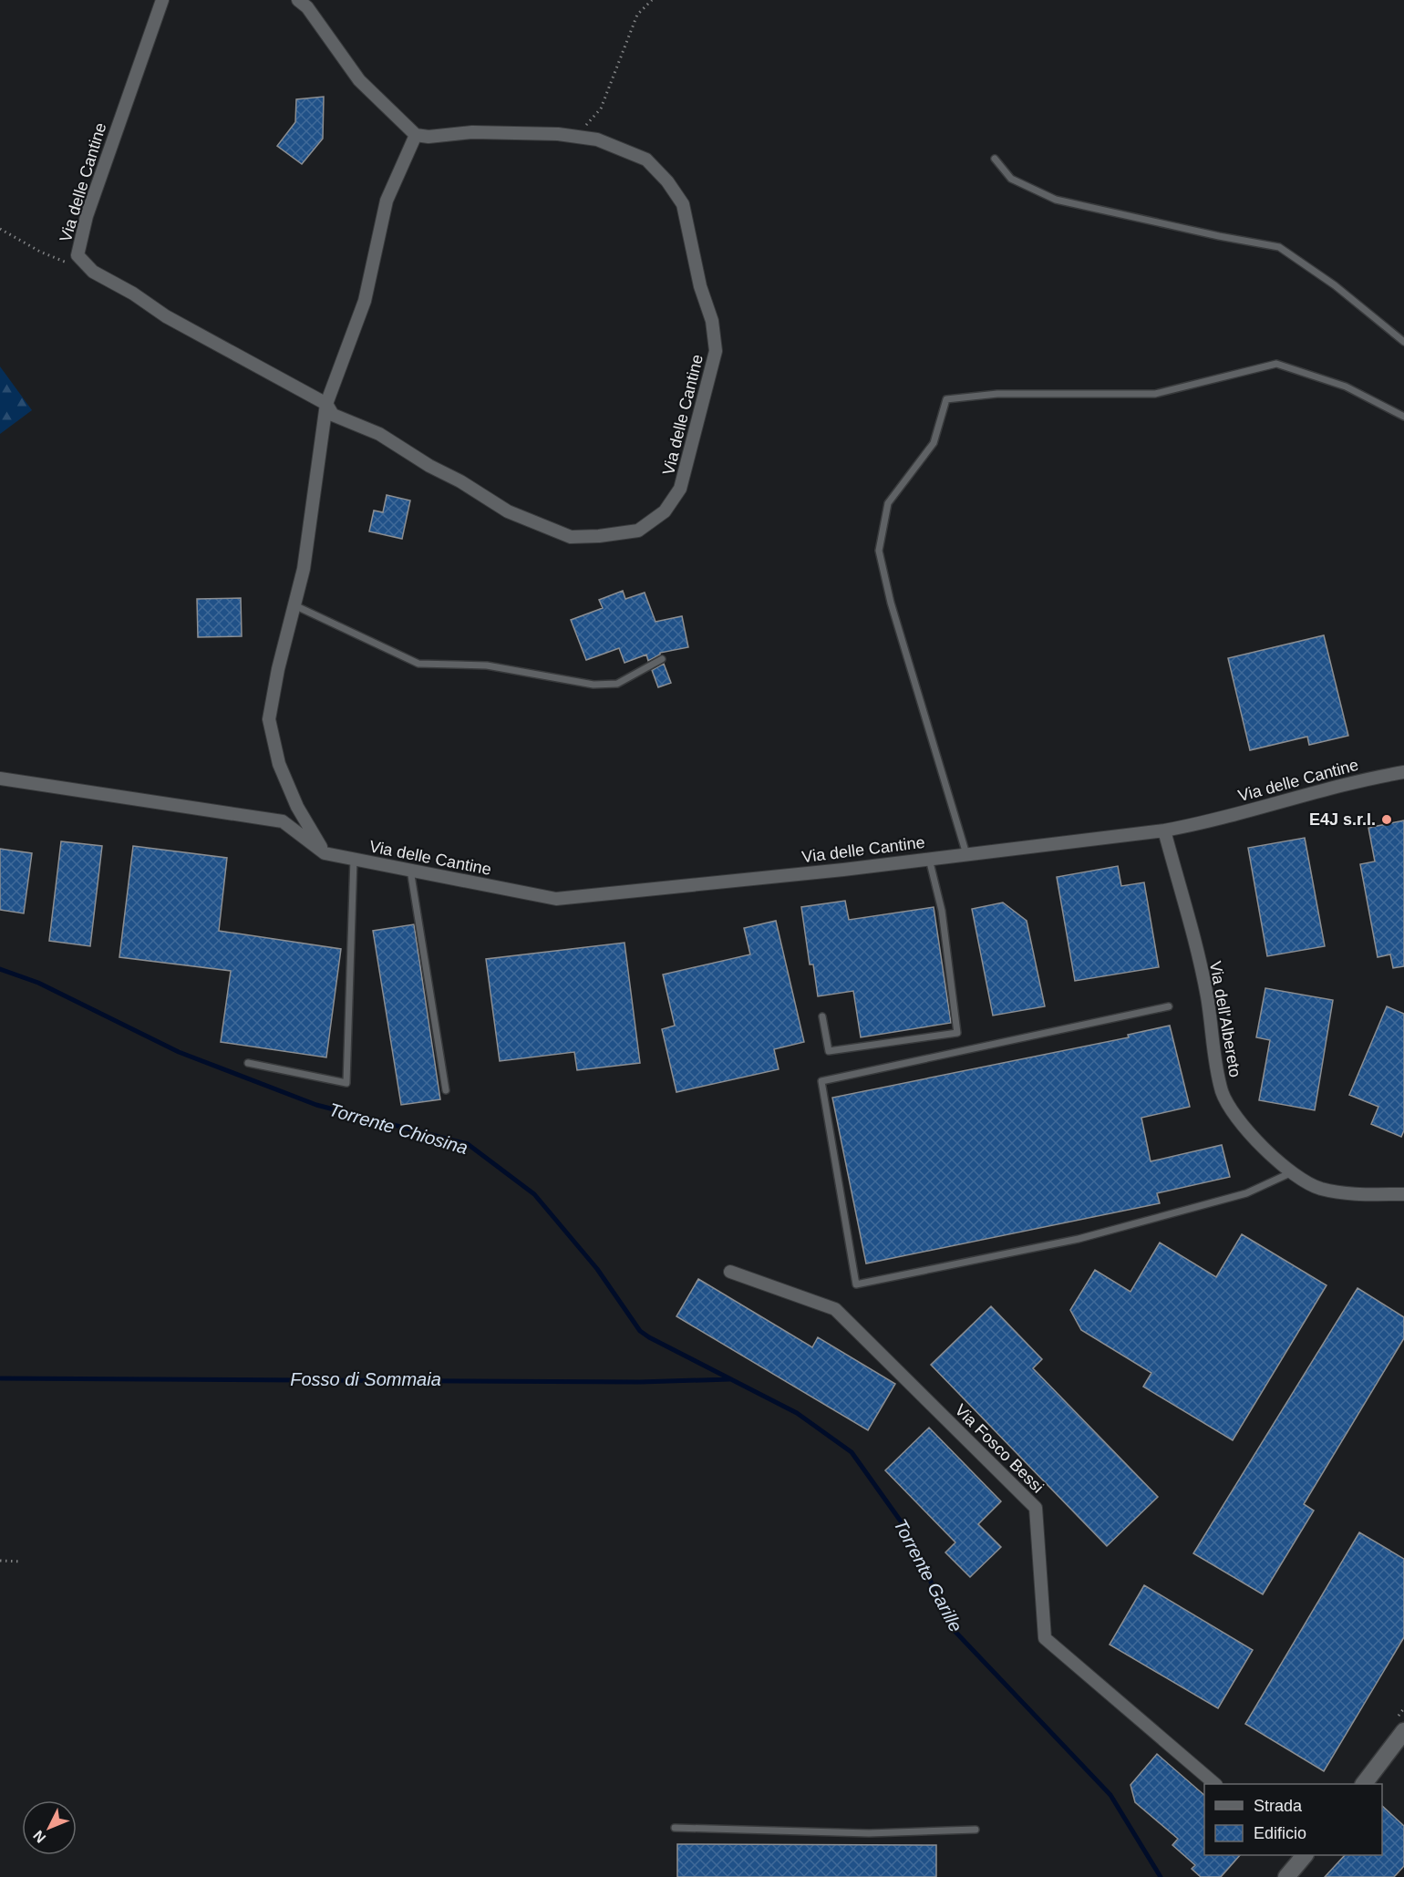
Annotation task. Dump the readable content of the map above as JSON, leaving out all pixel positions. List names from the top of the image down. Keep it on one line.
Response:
{"streets":{"street":["Via delle Cantine","Via dell'Albereto","Via Fosco Bessi"]},"crossings":[["Via delle Cantine","Via dell'Albereto"]],"water":["Torrente Chiosina","Fosso di Sommaia","Torrente Garille"],"places":["E4J s.r.l."],"legend":["Strada","Edificio"],"north":"bottom left"}
